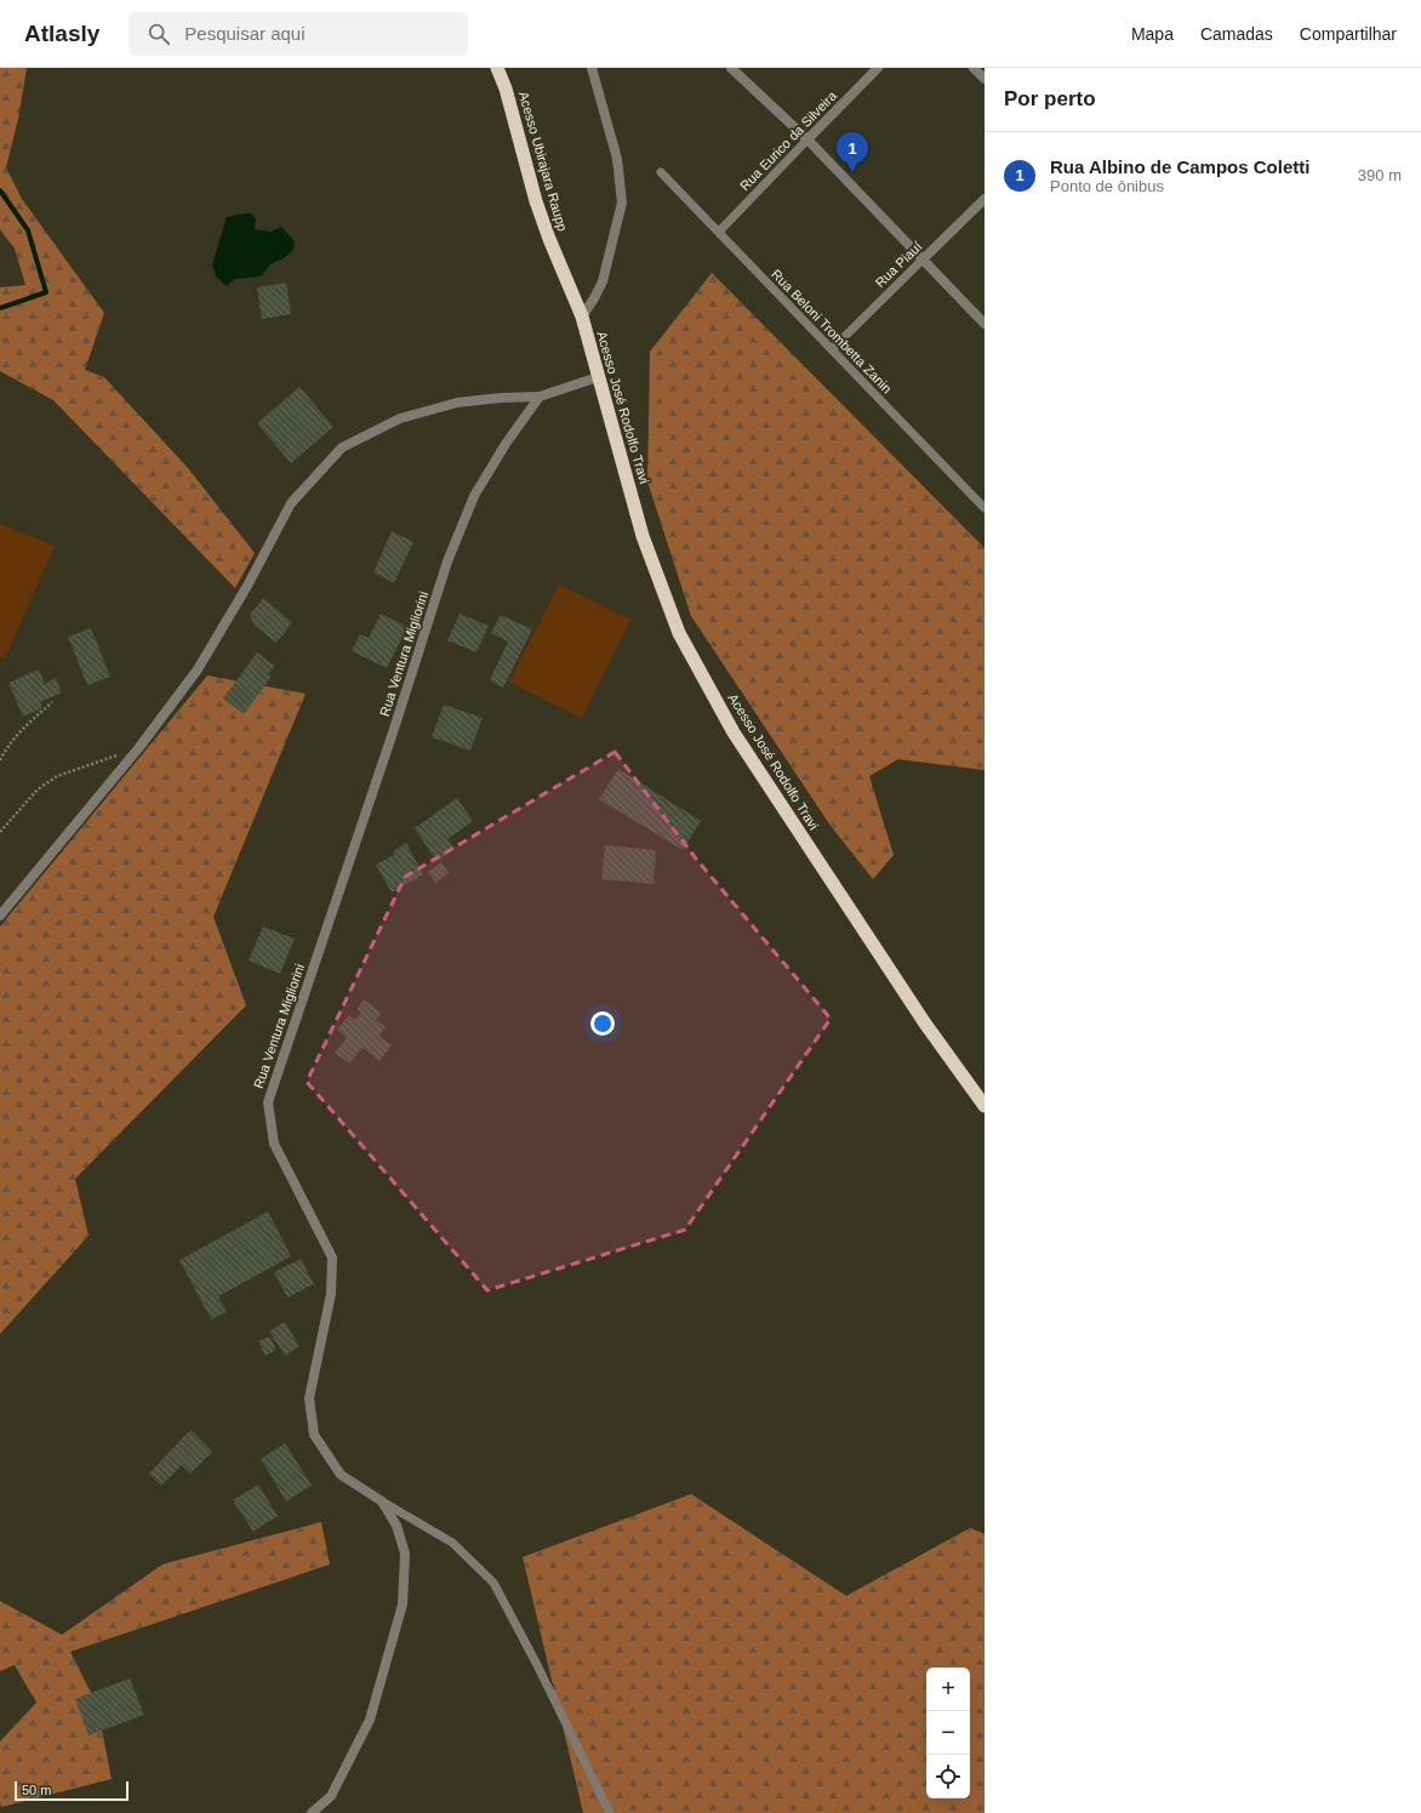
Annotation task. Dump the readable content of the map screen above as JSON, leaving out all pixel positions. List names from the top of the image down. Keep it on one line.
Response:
{"streets":{"highway":["Acesso Ubirajara Raupp","Acesso José Rodolfo Travi"],"street":["Rua Eurico da Silveira","Rua Piauí","Rua Ventura Migliorini"],"lane":["Rua Beloni Trombetta Zanin"]},"crossings":[["Rua Eurico da Silveira","Rua Beloni Trombetta Zanin"],["Acesso Ubirajara Raupp","Acesso José Rodolfo Travi"],["Rua Piauí","Rua Beloni Trombetta Zanin"]],"scale_bar":"50 m","page":{"header":"Atlasly","search":"Pesquisar aqui","nav":["Mapa","Camadas","Compartilhar"],"heading":"Por perto","list":[{"mark":"1","name":"Rua Albino de Campos Coletti","note":"Ponto de ônibus","value":"390 m"}],"pins":"1","map_buttons":["+","−"],"scale":"50 m"}}
